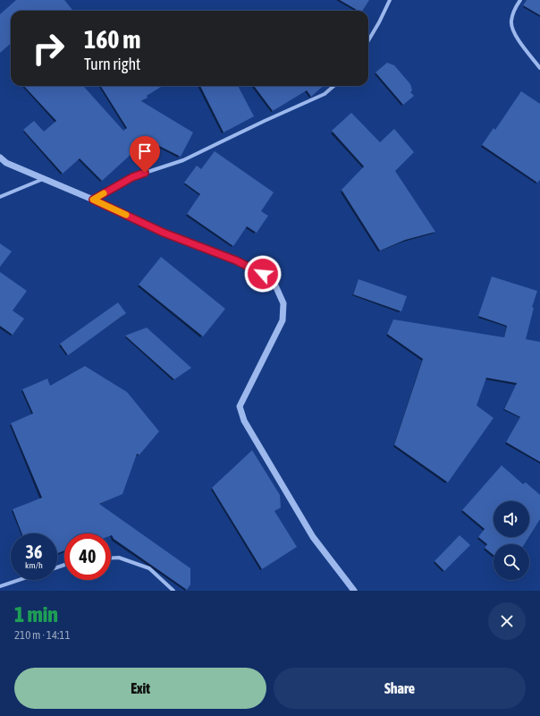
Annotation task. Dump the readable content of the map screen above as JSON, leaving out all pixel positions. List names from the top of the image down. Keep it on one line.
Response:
{"page":{"turn":["160 m","Turn right"],"speed":"36 km/h","limit":"40","heading":["1 min","210 m · 14:11"],"buttons":["Exit","Share"]}}
